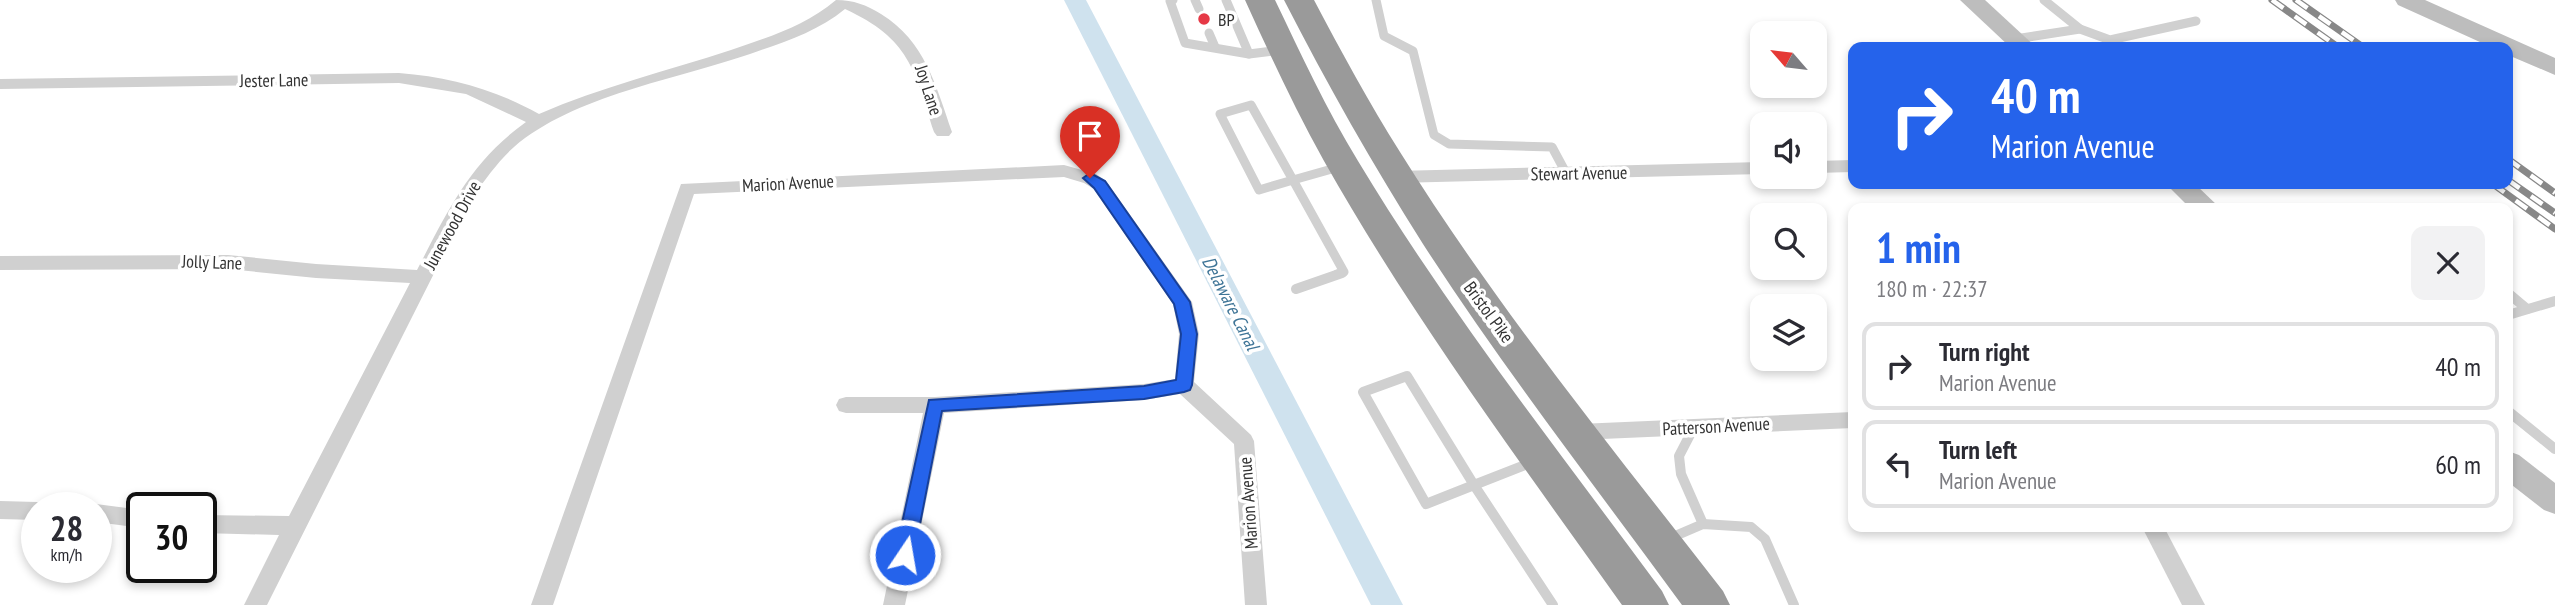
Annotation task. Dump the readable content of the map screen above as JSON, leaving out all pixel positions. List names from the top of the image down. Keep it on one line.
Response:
{"streets":{"highway":["Bristol Pike"],"street":["Jester Lane","Joy Lane","Stewart Avenue","Marion Avenue","Junewood Drive","Jolly Lane","Patterson Avenue"]},"crossings":[["Jester Lane","Junewood Drive"],["Joy Lane","Junewood Drive"],["Stewart Avenue","Bristol Pike"],["Junewood Drive","Jolly Lane"],["Bristol Pike","Patterson Avenue"]],"water":["Delaware Canal"],"places":["BP"],"north":"top left","page":{"turn":["40 m","Marion Avenue"],"heading":["1 min","180 m · 22:37"],"list":[{"name":"Turn right","note":"Marion Avenue","value":"40 m"},{"name":"Turn left","note":"Marion Avenue","value":"60 m"}],"speed":"28 km/h","limit":"30"}}
